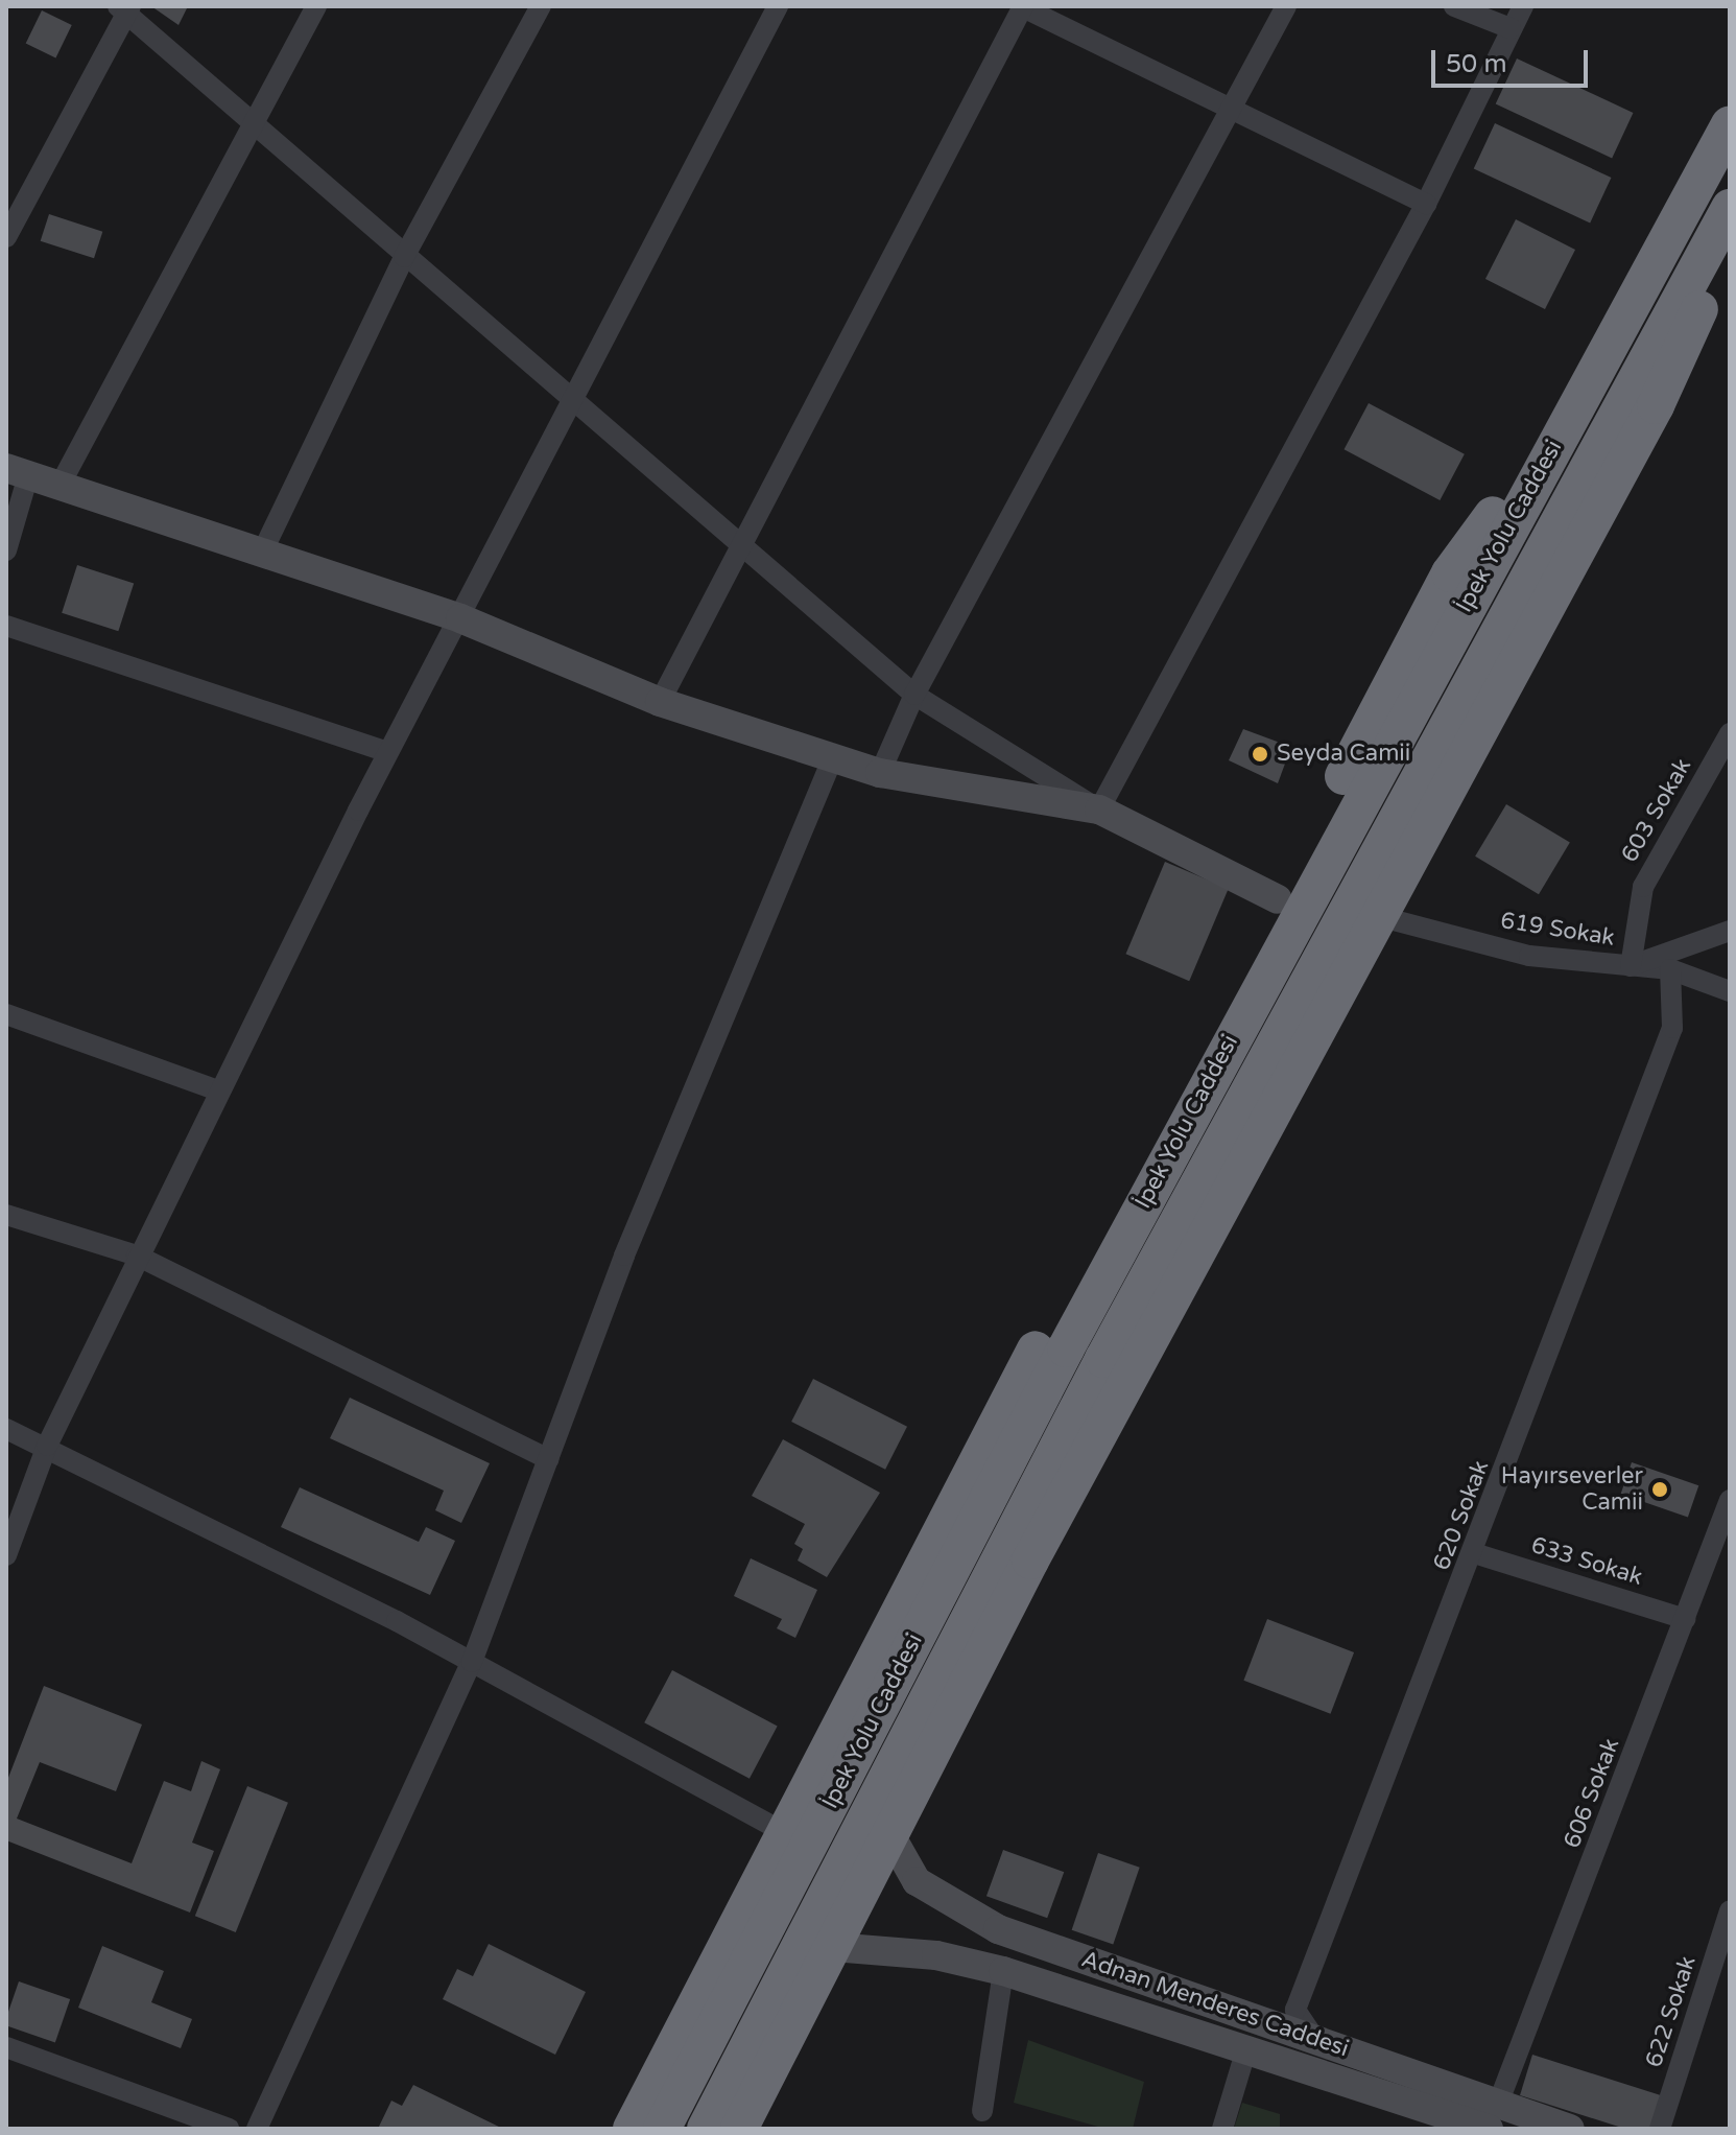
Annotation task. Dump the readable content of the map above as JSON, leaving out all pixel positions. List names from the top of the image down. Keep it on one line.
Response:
{"streets":{"highway":["İpek Yolu Caddesi"],"street":["603 Sokak","619 Sokak","620 Sokak","633 Sokak","606 Sokak","Adnan Menderes Caddesi","622 Sokak"]},"crossings":[["603 Sokak","619 Sokak"],["619 Sokak","620 Sokak"],["620 Sokak","633 Sokak"],["620 Sokak","Adnan Menderes Caddesi"],["633 Sokak","606 Sokak"],["606 Sokak","Adnan Menderes Caddesi"]],"places":["Seyda Camii","Hayırseverler Camii"],"scale_bar":"50 m"}
